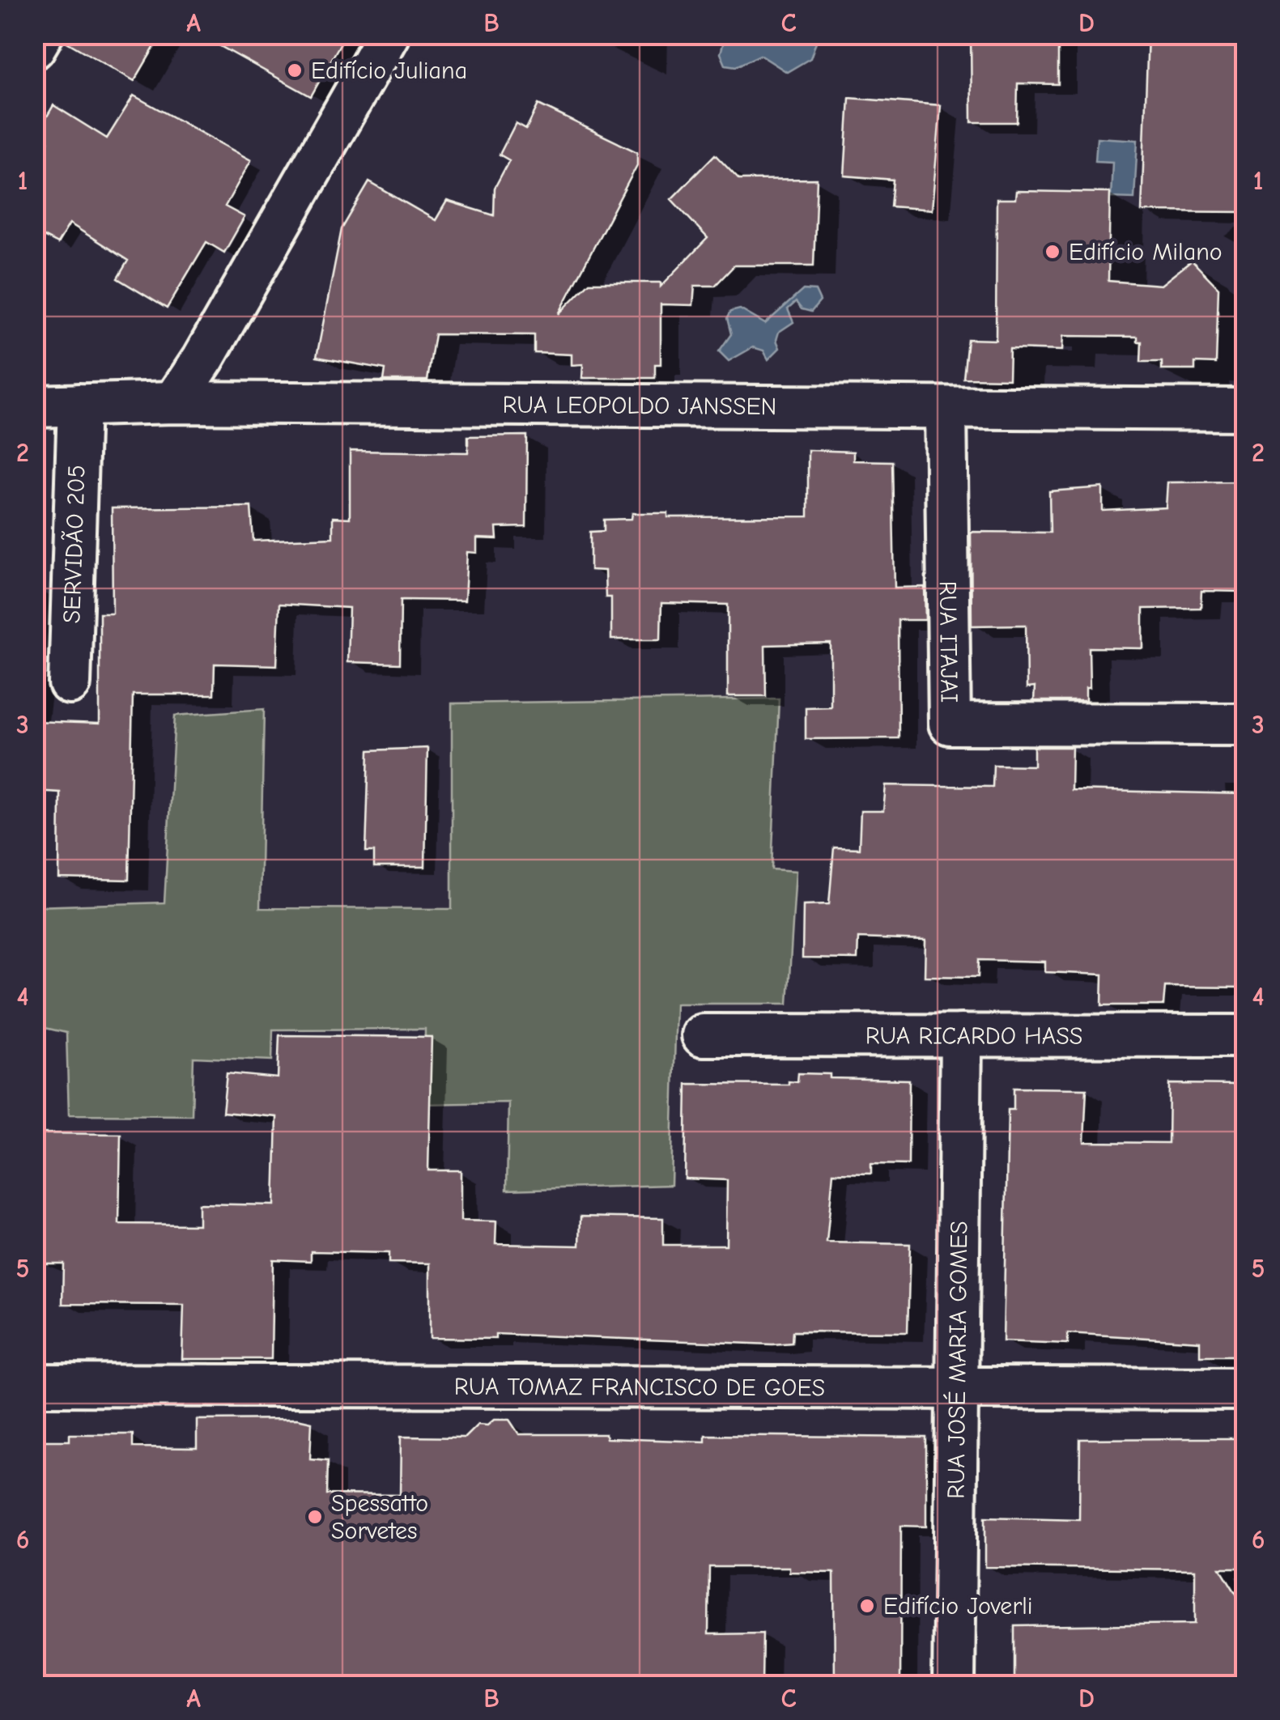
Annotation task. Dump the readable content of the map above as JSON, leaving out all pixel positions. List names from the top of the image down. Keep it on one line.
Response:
{"streets":{"street":["RUA LEOPOLDO JANSSEN","SERVIDÃO 205","RUA ITAJAI","RUA RICARDO HASS","RUA JOSÉ MARIA GOMES","RUA TOMAZ FRANCISCO DE GOES"]},"crossings":[["RUA LEOPOLDO JANSSEN","SERVIDÃO 205"],["RUA LEOPOLDO JANSSEN","RUA ITAJAI"],["RUA RICARDO HASS","RUA JOSÉ MARIA GOMES"],["RUA JOSÉ MARIA GOMES","RUA TOMAZ FRANCISCO DE GOES"]],"places":["Edifício Juliana","Edifício Milano","Spessatto Sorvetes","Edifício Joverli"],"grid":{"columns":["A","B","C","D"],"rows":["1","2","3","4","5","6"]}}
